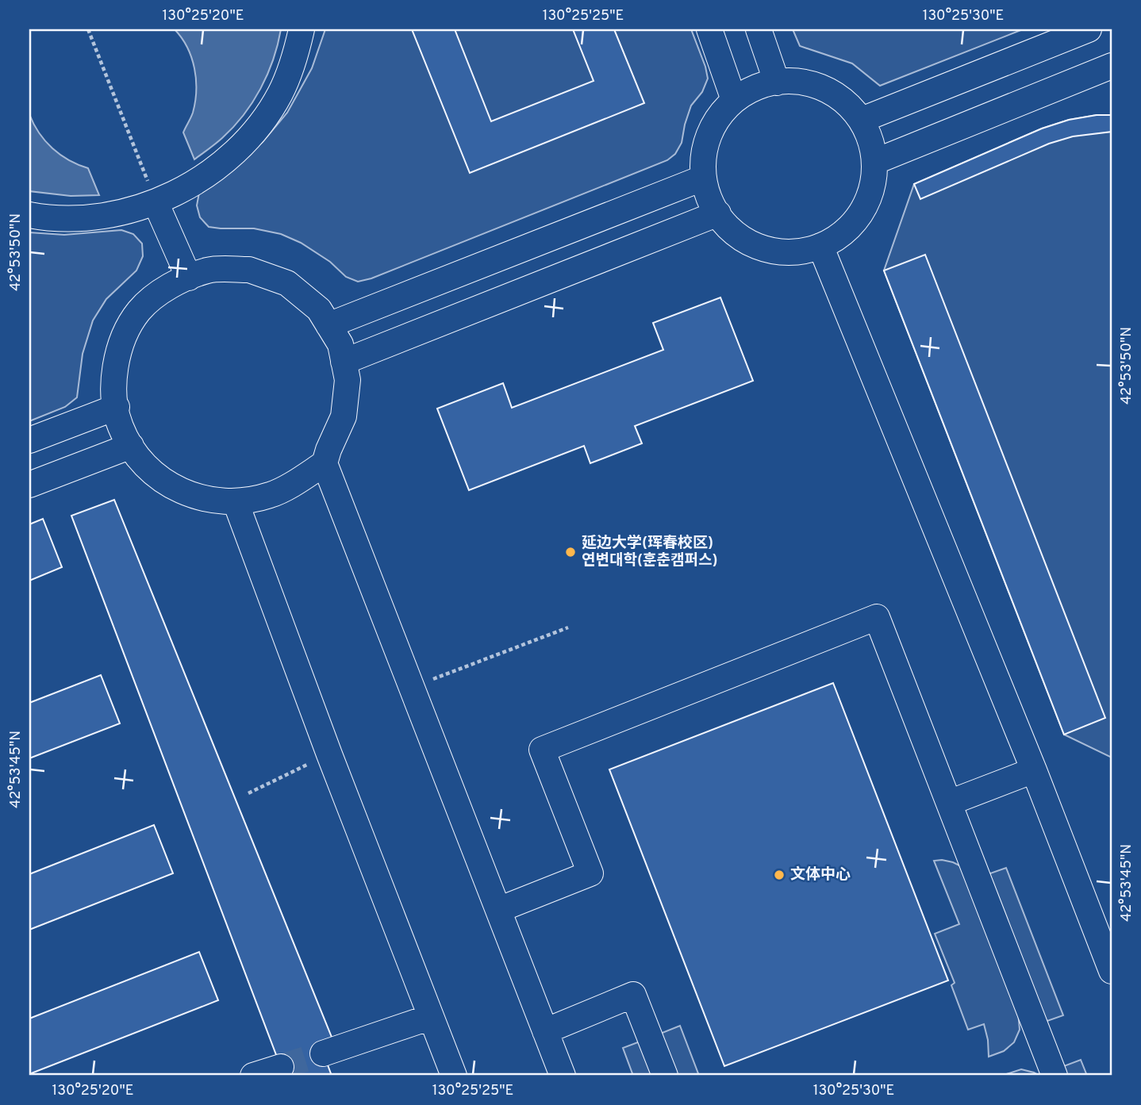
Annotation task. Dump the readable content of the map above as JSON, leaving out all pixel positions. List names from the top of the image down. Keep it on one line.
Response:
{"places":["延边大学(珲春校区) 연변대학(훈춘캠퍼스)","文体中心"],"coordinates":["130°25'20\"E","130°25'25\"E","130°25'30\"E","42°53'50\"N","42°53'45\"N"]}
